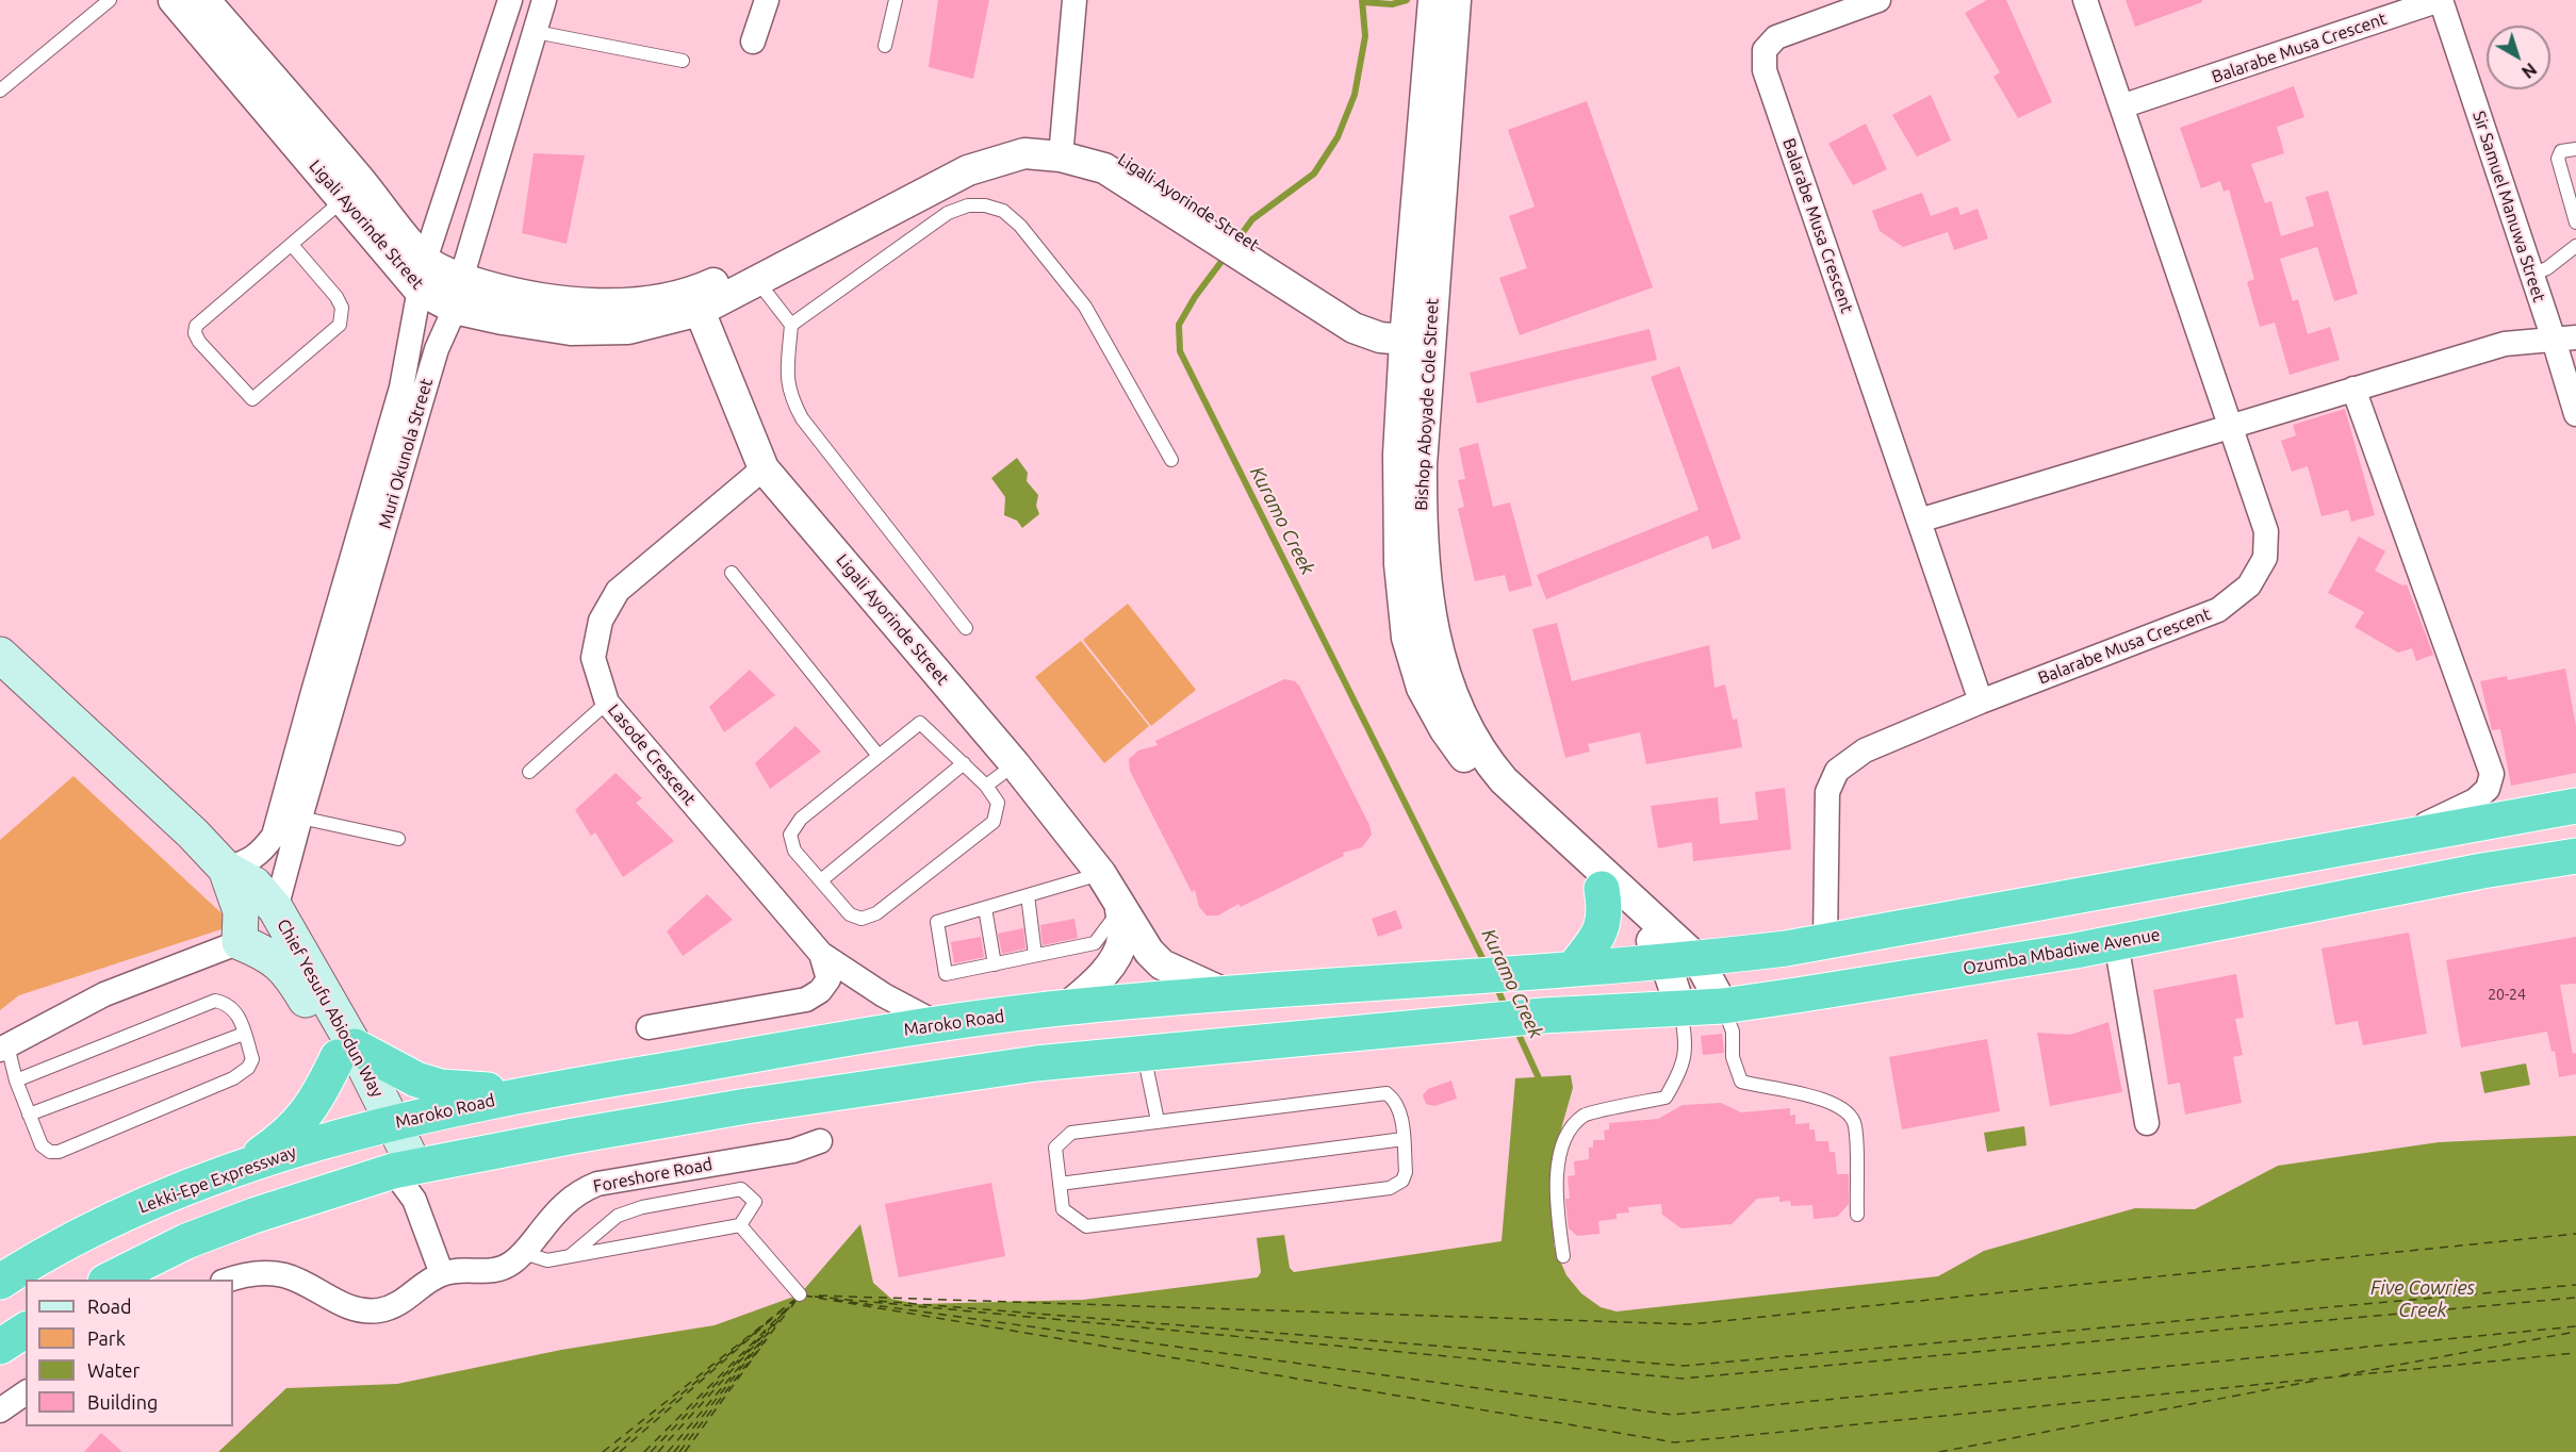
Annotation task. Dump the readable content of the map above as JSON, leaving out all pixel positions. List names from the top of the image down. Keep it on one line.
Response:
{"streets":{"highway":["Ozumba Mbadiwe Avenue","Maroko Road","Lekki-Epe Expressway"],"main road":["Chief Yesufu Abiodun Way"],"street":["Balarabe Musa Crescent","Ligali Ayorinde Street","Sir Samuel Manuwa Street","Bishop Aboyade Cole Street","Muri Okunola Street","Lasode Crescent","Foreshore Road"]},"crossings":[["Balarabe Musa Crescent","Sir Samuel Manuwa Street"],["Ligali Ayorinde Street","Bishop Aboyade Cole Street"],["Ligali Ayorinde Street","Muri Okunola Street"],["Ligali Ayorinde Street","Lasode Crescent"],["Ligali Ayorinde Street","Maroko Road"],["Bishop Aboyade Cole Street","Ozumba Mbadiwe Avenue"],["Muri Okunola Street","Chief Yesufu Abiodun Way"],["Lasode Crescent","Maroko Road"],["Chief Yesufu Abiodun Way","Maroko Road"],["Chief Yesufu Abiodun Way","Lekki-Epe Expressway"],["Maroko Road","Lekki-Epe Expressway"]],"water":["Kuramo Creek","Five Cowries Creek"],"house_numbers":["20-24"],"legend":["Road","Park","Water","Building"],"north":"bottom right"}
